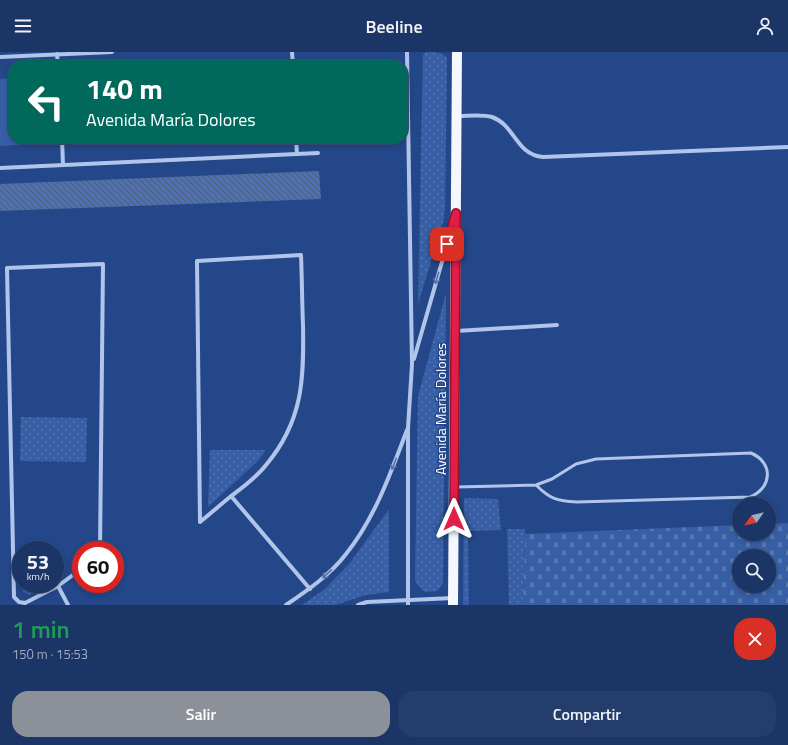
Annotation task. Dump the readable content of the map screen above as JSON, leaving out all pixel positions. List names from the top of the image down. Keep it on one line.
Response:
{"streets":{"main road":["Avenida María Dolores"]},"north":"bottom left","page":{"header":"Beeline","turn":["140 m","Avenida María Dolores"],"speed":"53 km/h","limit":"60","heading":["1 min","150 m · 15:53"],"buttons":["Salir","Compartir"]}}
